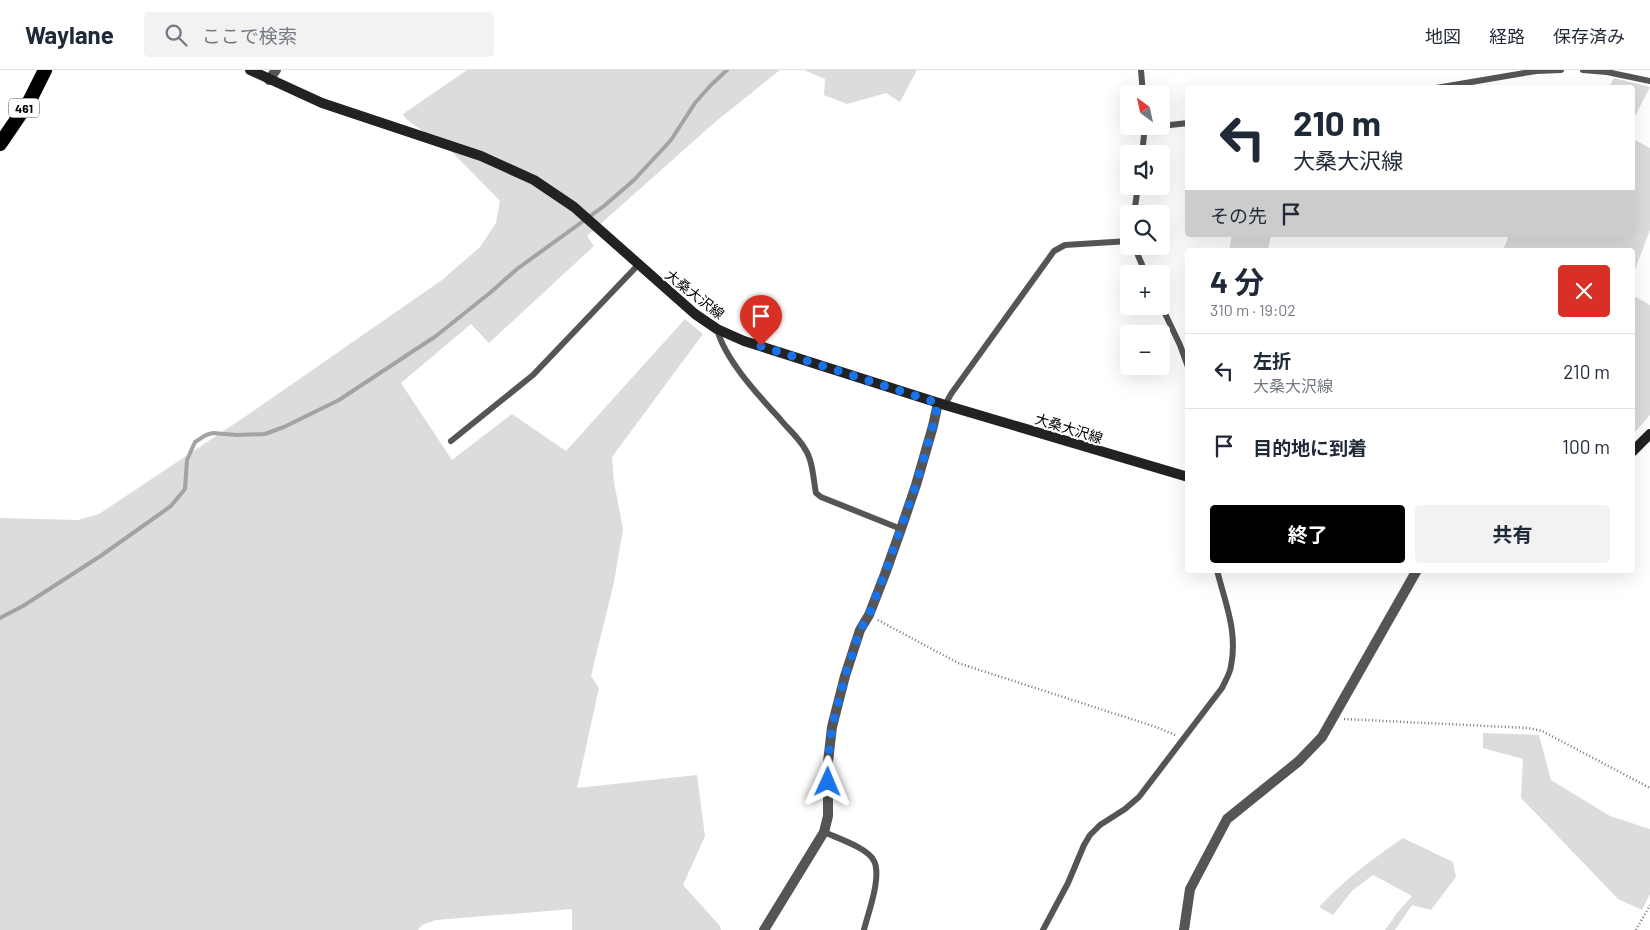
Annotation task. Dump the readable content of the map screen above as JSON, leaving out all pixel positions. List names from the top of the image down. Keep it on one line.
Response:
{"streets":{"highway":["461"],"main road":["大桑大沢線"]},"north":"top left","page":{"header":"Waylane","search":"ここで検索","nav":["地図","経路","保存済み"],"map_buttons":["+","−"],"turn":["210 m","大桑大沢線"],"then":"その先","heading":["4 分","310 m · 19:02"],"list":[{"name":"左折","note":"大桑大沢線","value":"210 m"},{"name":"目的地に到着","value":"100 m"}],"buttons":["終了","共有"]}}
